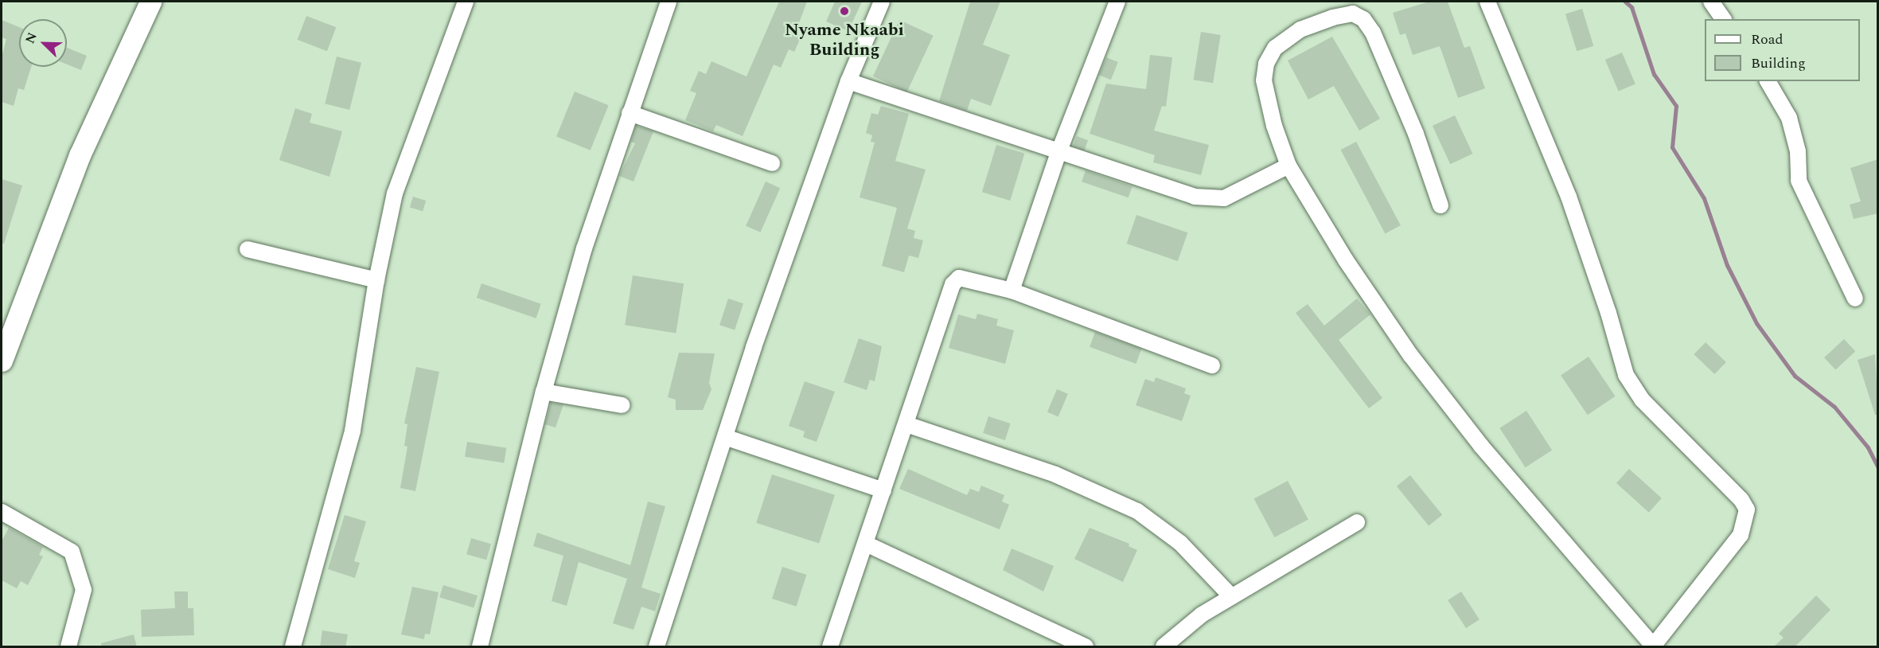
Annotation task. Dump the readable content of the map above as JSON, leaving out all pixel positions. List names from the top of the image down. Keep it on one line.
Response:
{"places":["Nyame Nkaabi Building"],"legend":["Road","Building"],"north":"top left"}
